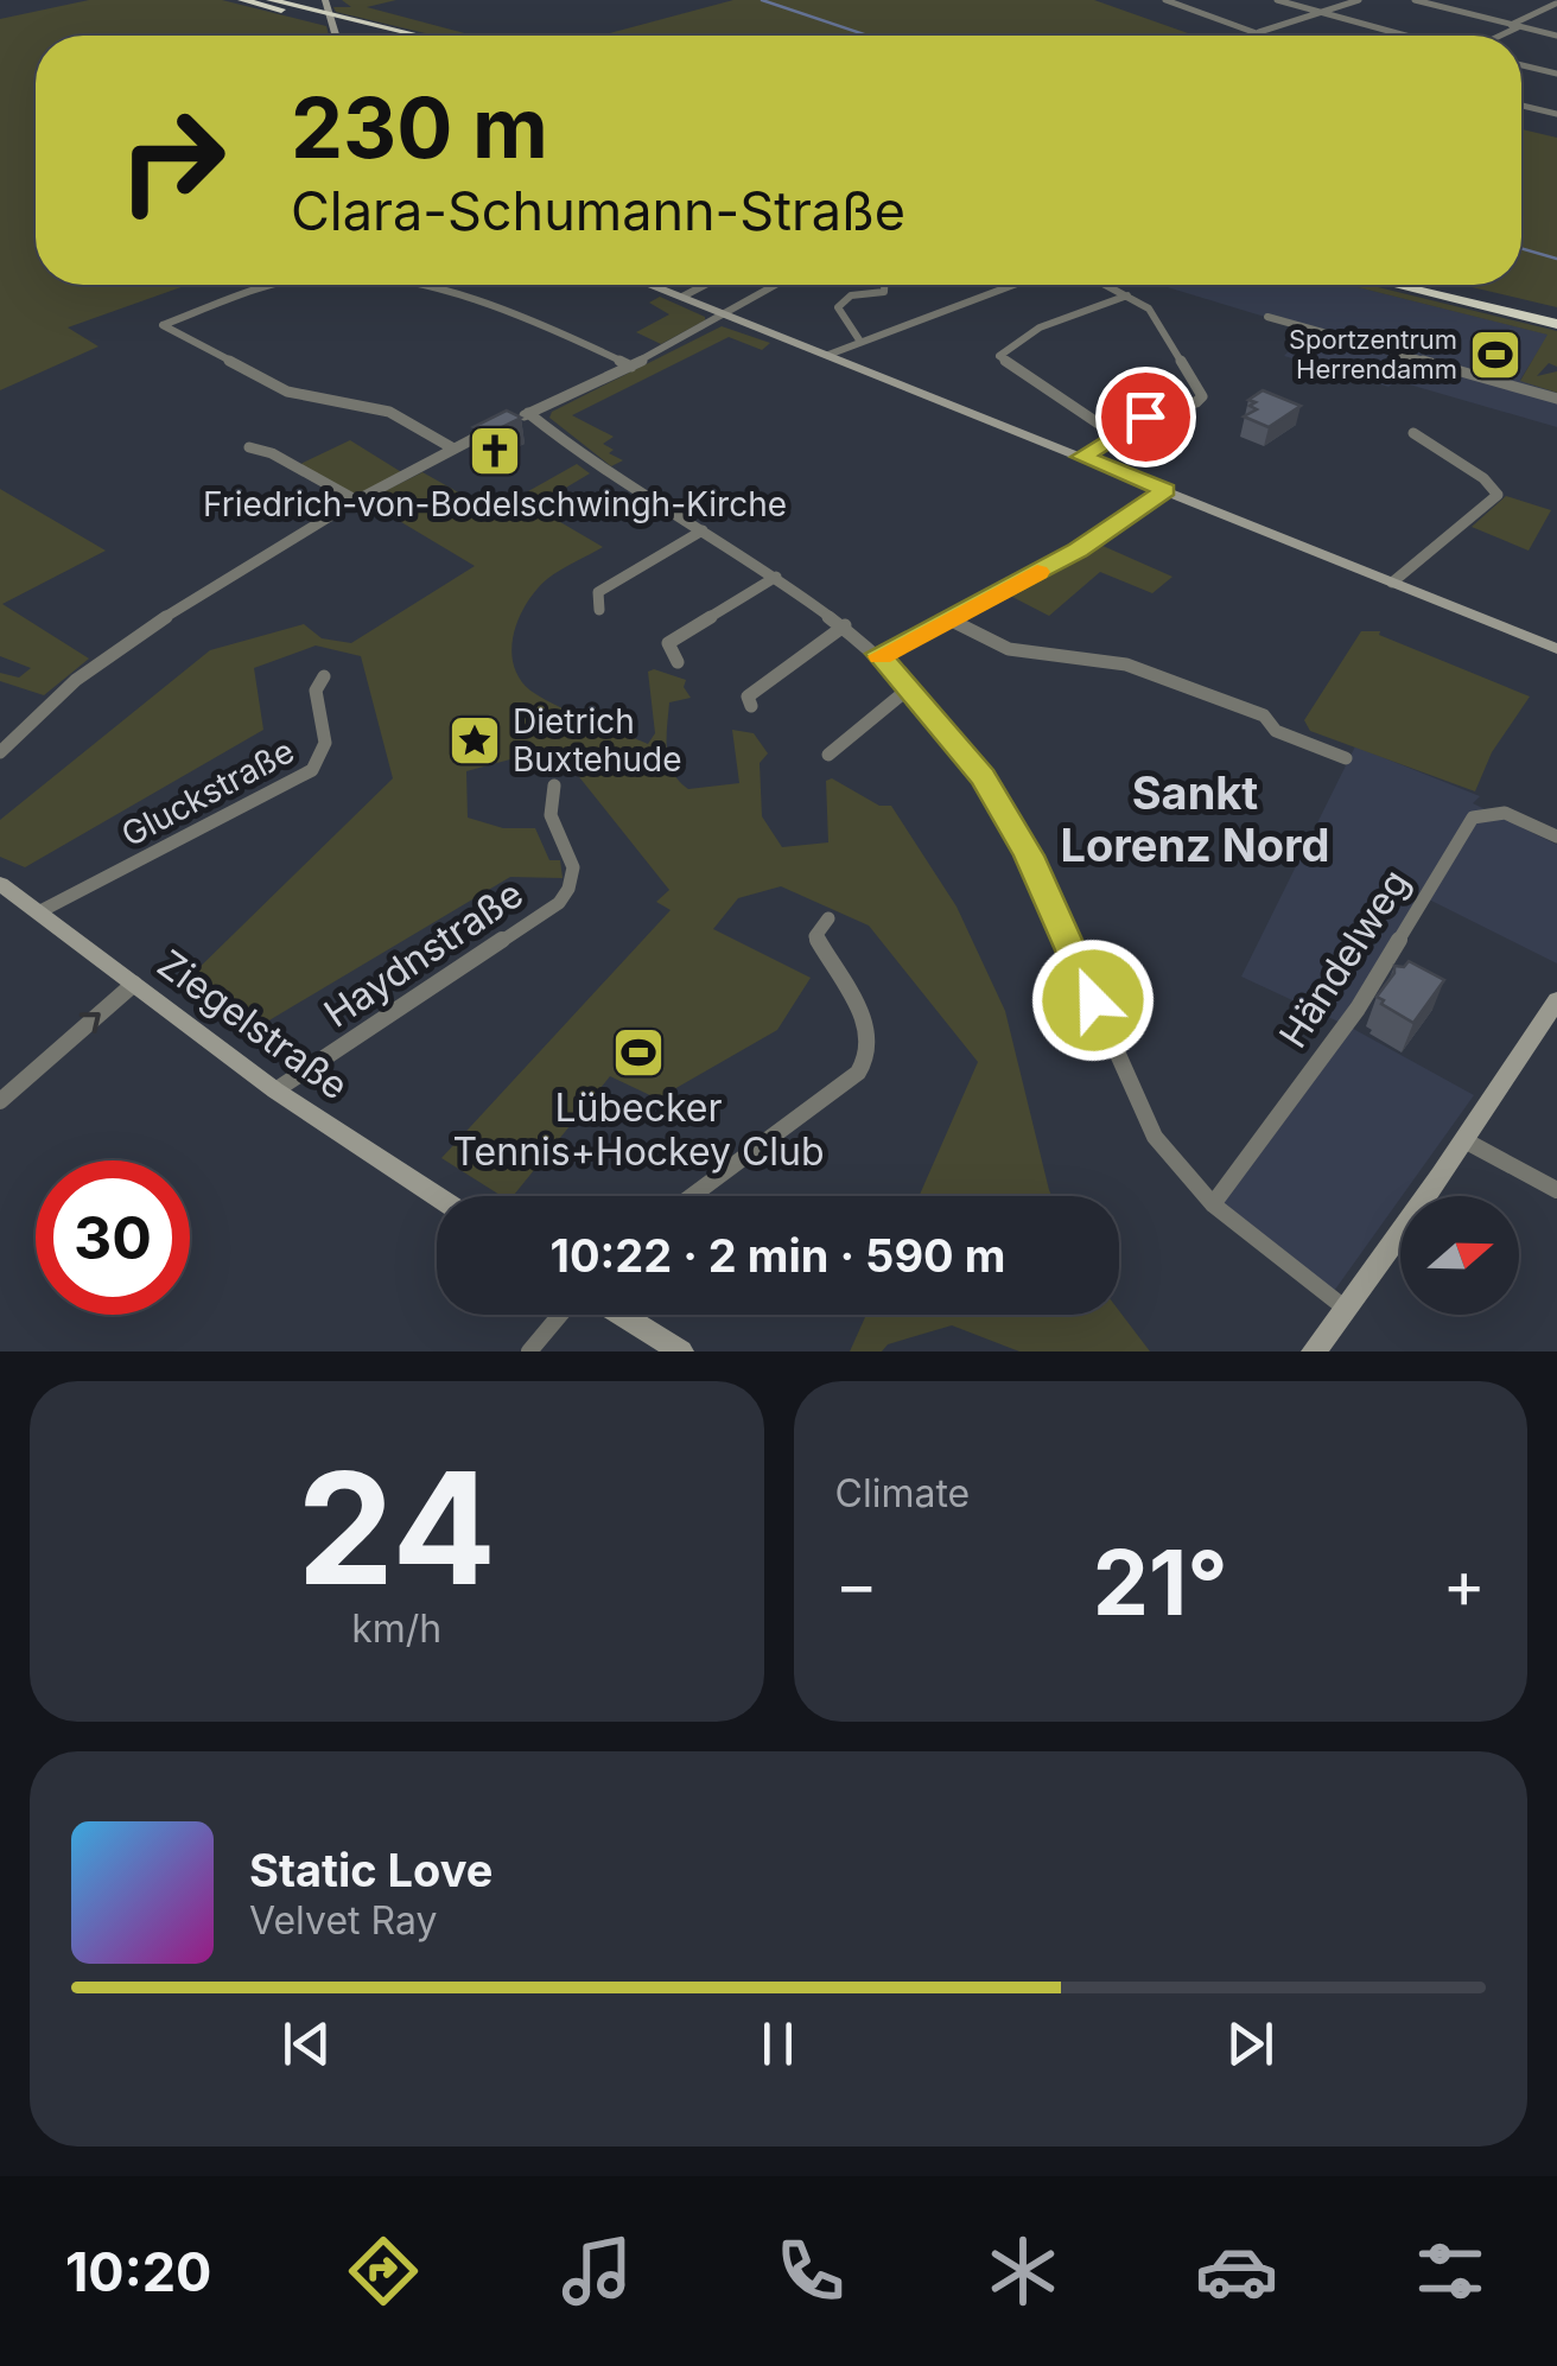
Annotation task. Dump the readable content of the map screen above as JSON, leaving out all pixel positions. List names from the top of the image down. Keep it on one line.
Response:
{"streets":{"main road":["Ziegelstraße"],"street":["Gluckstraße","Haydnstraße","Händelweg"]},"crossings":[["Gluckstraße","Ziegelstraße"],["Haydnstraße","Ziegelstraße"]],"districts":["Sankt Lorenz Nord"],"places":{"sports":["Sportzentrum Herrendamm","Lübecker Tennis+Hockey Club"],"church":["Friedrich-von-Bodelschwingh-Kirche"],"place":["Dietrich Buxtehude"]},"north":"right","page":{"turn":["230 m","Clara-Schumann-Straße"],"limit":"30","trip":"10:22 · 2 min · 590 m","tile":[["24","km/h"],"Climate"],"heat":["−","21°","+"],"song":["Static Love","Velvet Ray"],"tabs":"10:20"}}
